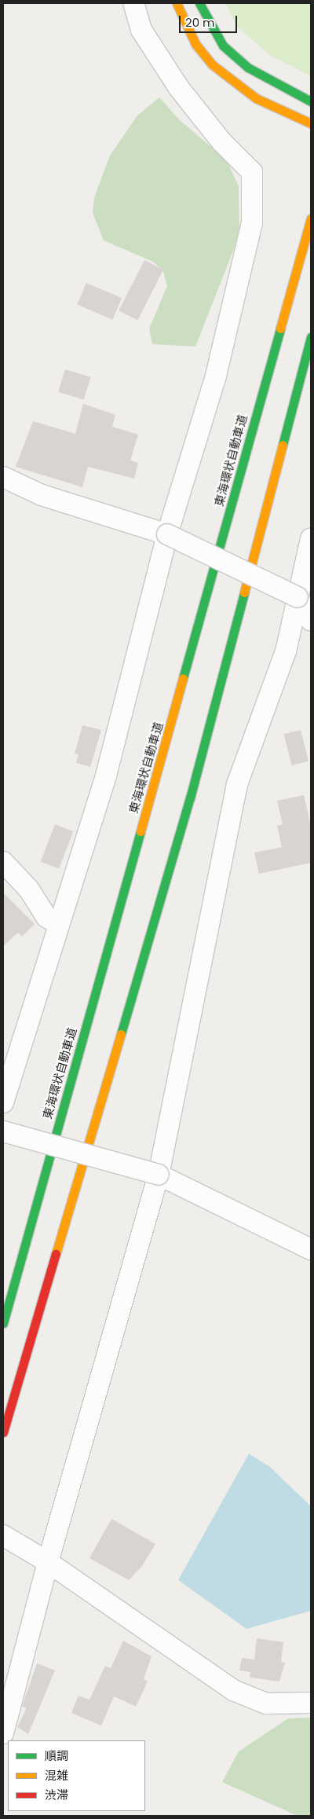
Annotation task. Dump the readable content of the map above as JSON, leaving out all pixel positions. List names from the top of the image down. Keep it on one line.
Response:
{"streets":{"highway":["東海環状自動車道"]},"legend":["順調","混雑","渋滞"],"scale_bar":"20 m"}
